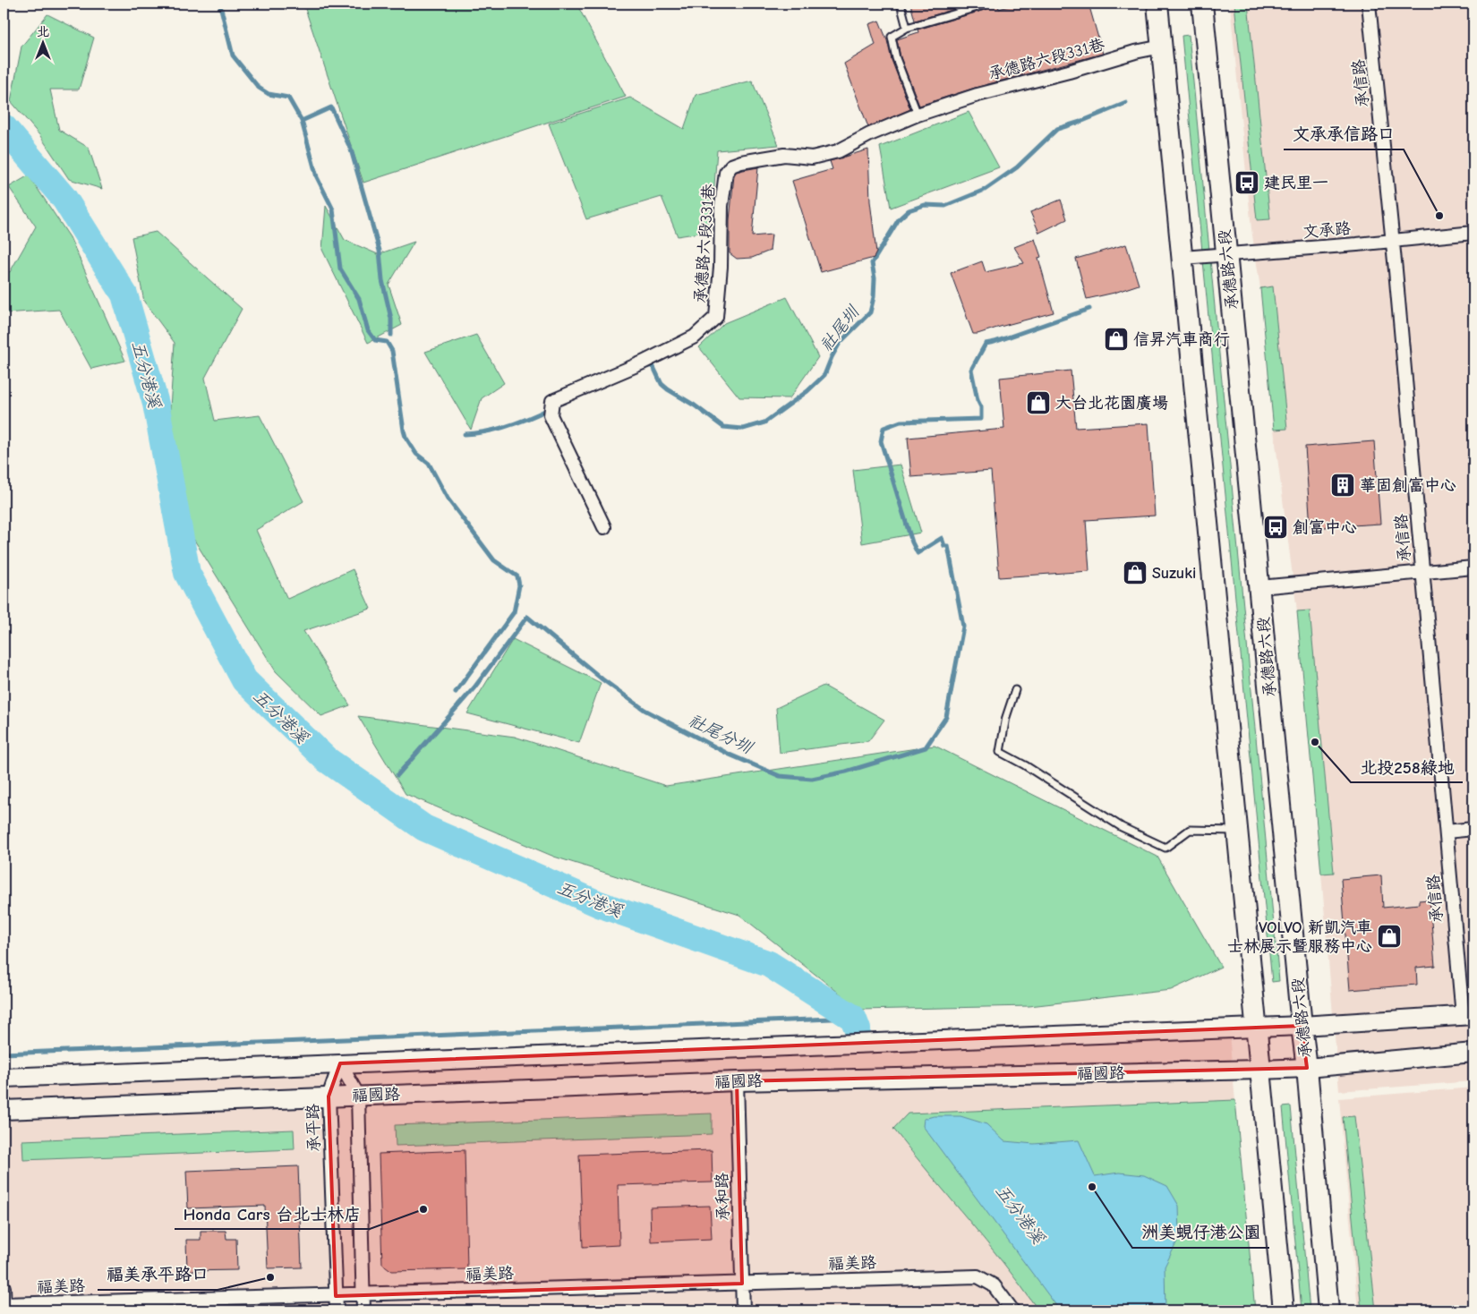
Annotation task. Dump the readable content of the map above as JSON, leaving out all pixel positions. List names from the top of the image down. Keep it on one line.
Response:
{"streets":{"main road":["承德路六段"],"street":["承德路六段331巷","承信路","文承路","福國路","承平路","承和路","福美路"]},"crossings":[["承信路","文承路"],["承信路","福國路"],["文承路","承德路六段"],["承德路六段","福國路"],["福國路","承平路"],["福國路","承和路"],["承平路","福美路"],["承和路","福美路"]],"water":["社尾圳","五分港溪","社尾分圳"],"places":{"bus stop":["建民里一","創富中心"],"other":["文承承信路口","北投258綠地","洲美蜆仔港公園","Honda Cars 台北士林店","福美承平路口"],"shop":["信昇汽車商行","大台北花園廣場","Suzuki","VOLVO 新凱汽車 士林展示暨服務中心"],"building":["華固創富中心"]},"north":"top"}
